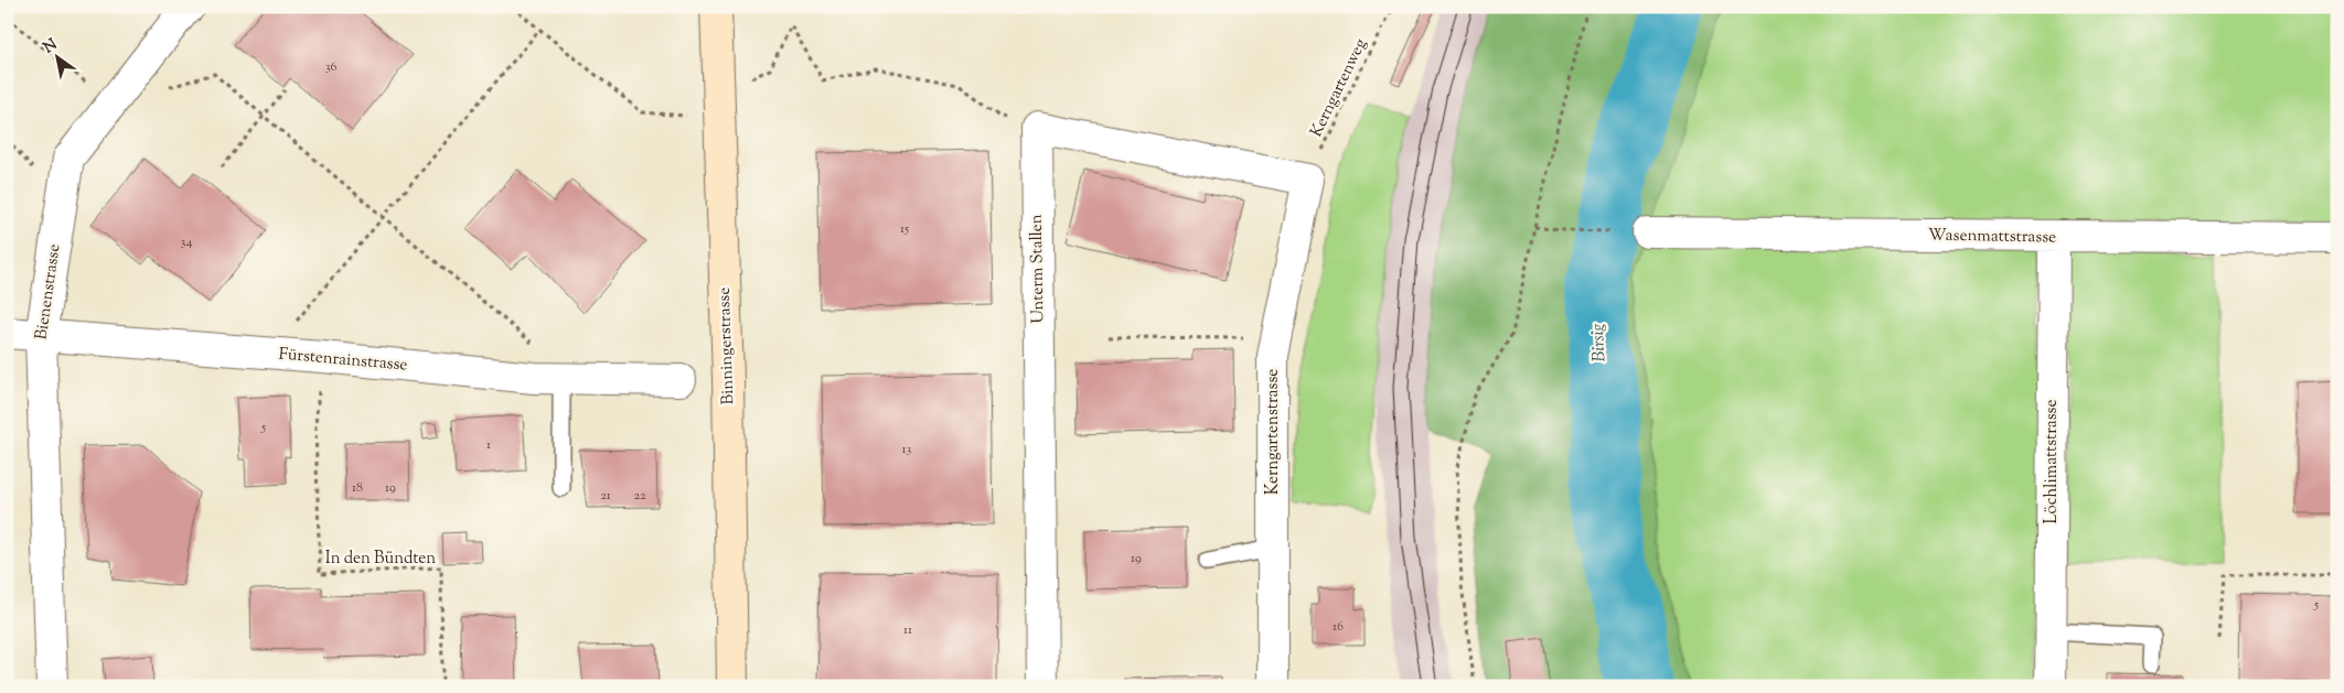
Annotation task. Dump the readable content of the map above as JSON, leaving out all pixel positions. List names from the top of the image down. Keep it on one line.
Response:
{"streets":{"main road":["Binningerstrasse"],"street":["Wasenmattstrasse","Unterm Stallen","Bienenstrasse","Fürstenrainstrasse","Kerngartenstrasse","Löchlimattstrasse"],"path":["Kerngartenweg","In den Bündten"]},"crossings":[["Kerngartenweg","Unterm Stallen"],["Kerngartenweg","Kerngartenstrasse"],["Wasenmattstrasse","Löchlimattstrasse"],["Unterm Stallen","Kerngartenstrasse"],["Bienenstrasse","Fürstenrainstrasse"],["Fürstenrainstrasse","In den Bündten"]],"water":["Birsig"],"house_numbers":["36","15","34","5","1","13","18","19","21","22","19","5","16","11"],"north":"top left"}
